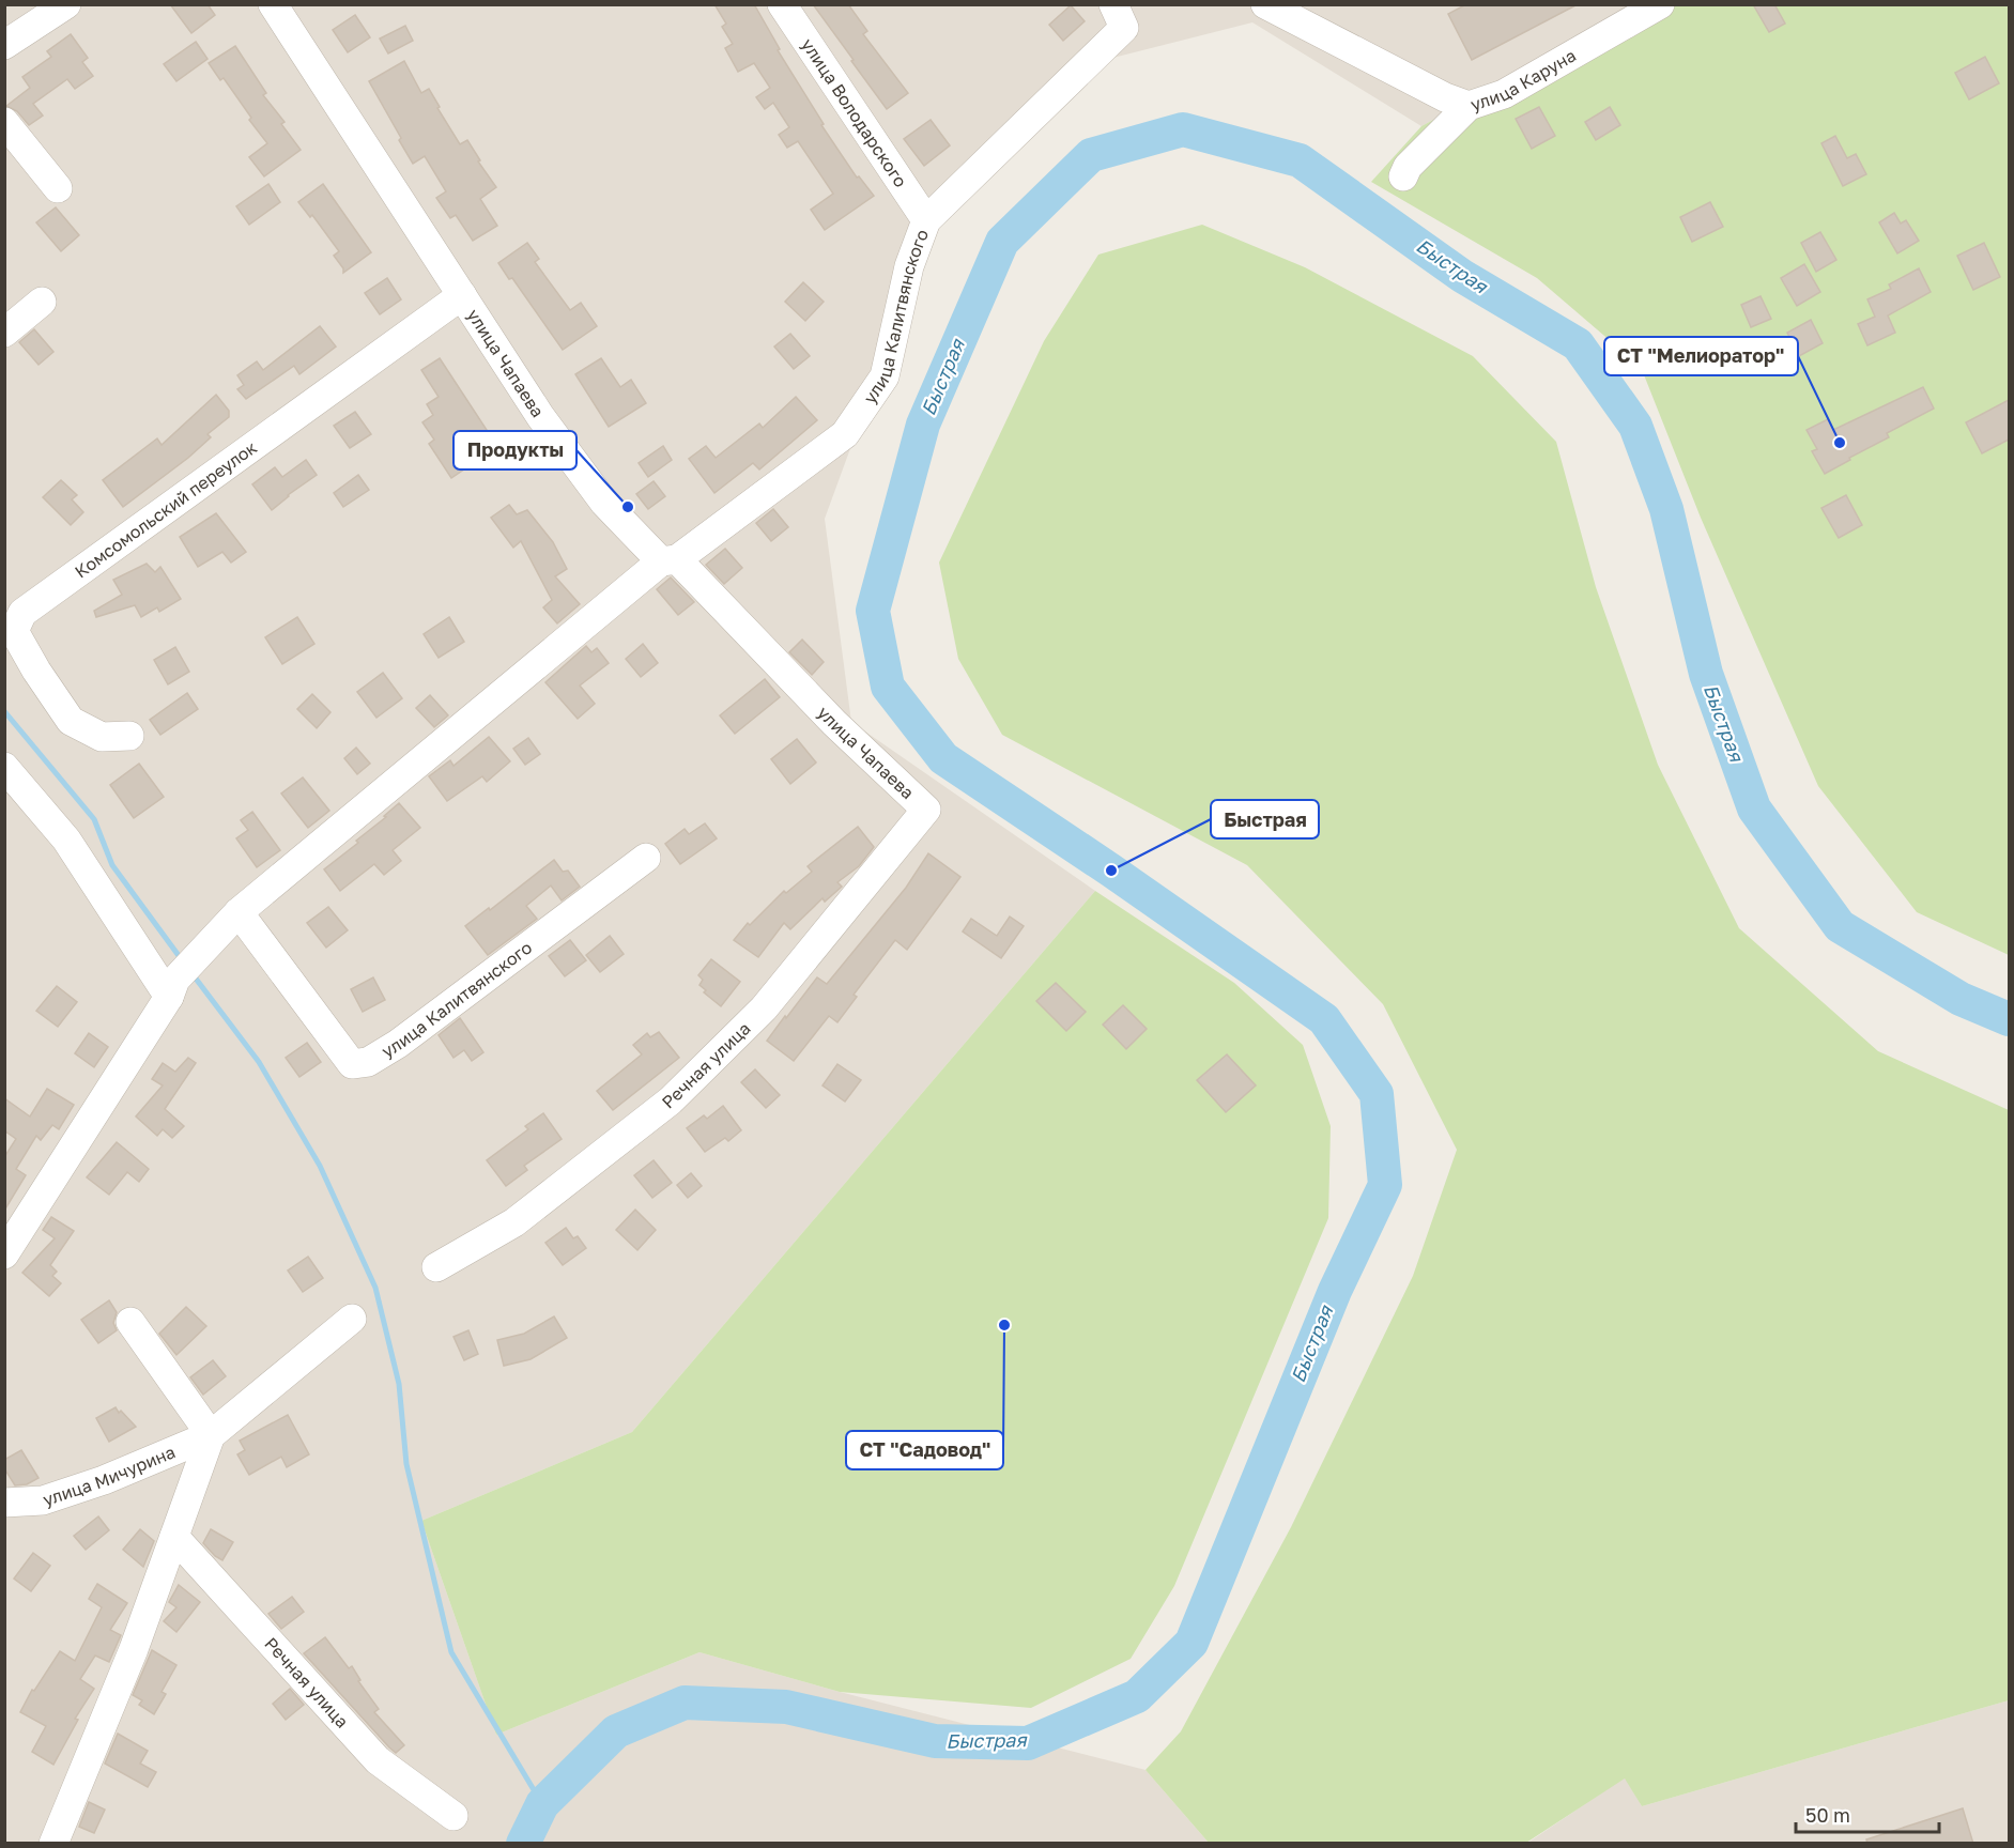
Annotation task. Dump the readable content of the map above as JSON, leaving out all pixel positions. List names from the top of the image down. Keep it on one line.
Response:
{"streets":{"street":["улица Каруна","улица Володарского","улица Калитвянского","улица Чапаева","Комсомольский переулок","Речная улица","улица Мичурина"]},"crossings":[["улица Володарского","улица Калитвянского"],["улица Калитвянского","улица Чапаева"],["улица Чапаева","Комсомольский переулок"],["улица Чапаева","Речная улица"]],"water":["Быстрая"],"places":["СТ \"Мелиоратор\"","Продукты","Быстрая","СТ \"Садовод\""],"scale_bar":"50 m"}
